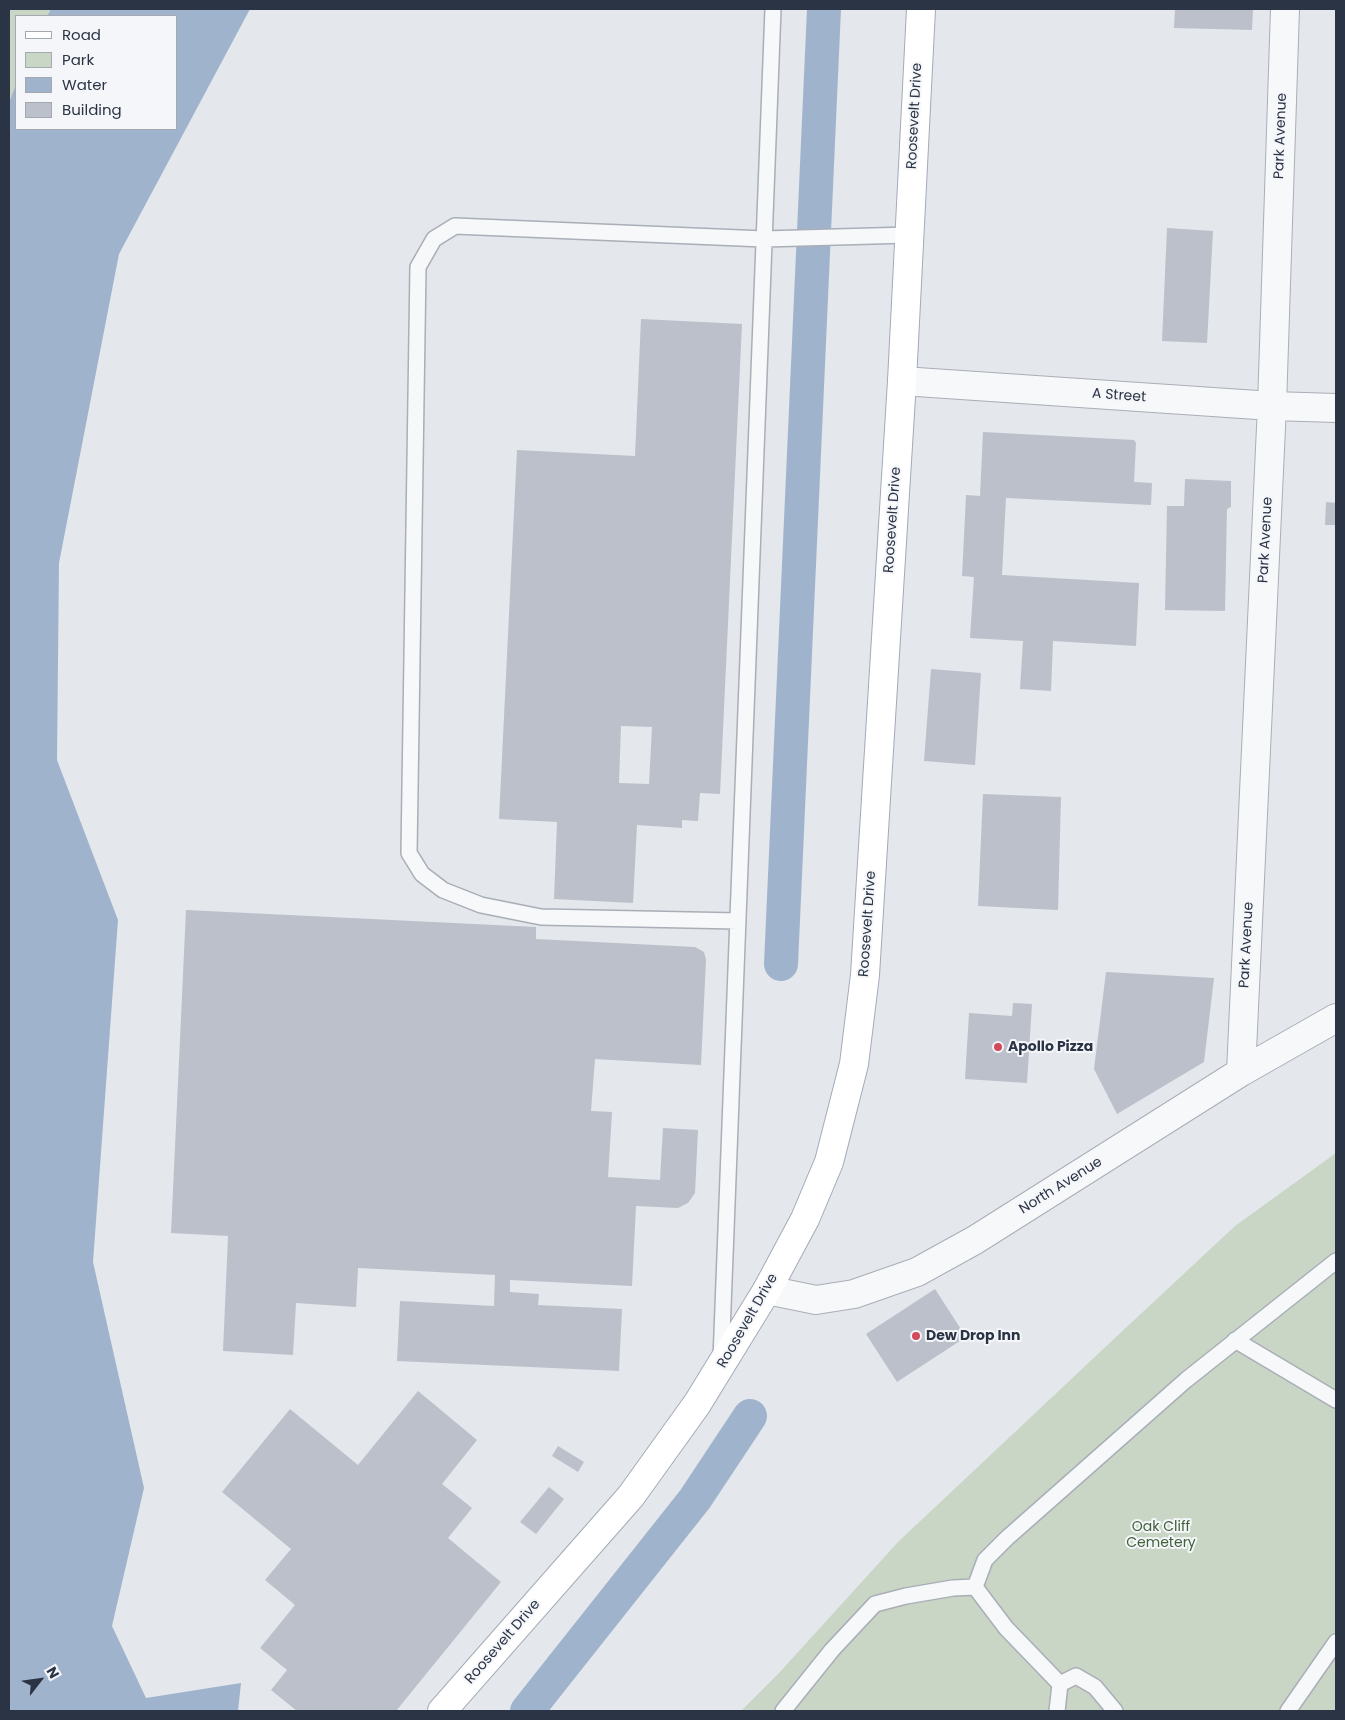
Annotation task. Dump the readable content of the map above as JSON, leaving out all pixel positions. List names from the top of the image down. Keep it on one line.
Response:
{"streets":{"main road":["Roosevelt Drive"],"street":["Park Avenue","A Street","North Avenue"]},"crossings":[["Roosevelt Drive","A Street"],["Roosevelt Drive","North Avenue"],["Park Avenue","A Street"],["Park Avenue","North Avenue"]],"parks":["Oak Cliff Cemetery"],"places":["Apollo Pizza","Dew Drop Inn"],"legend":["Road","Park","Water","Building"],"north":"top right"}
